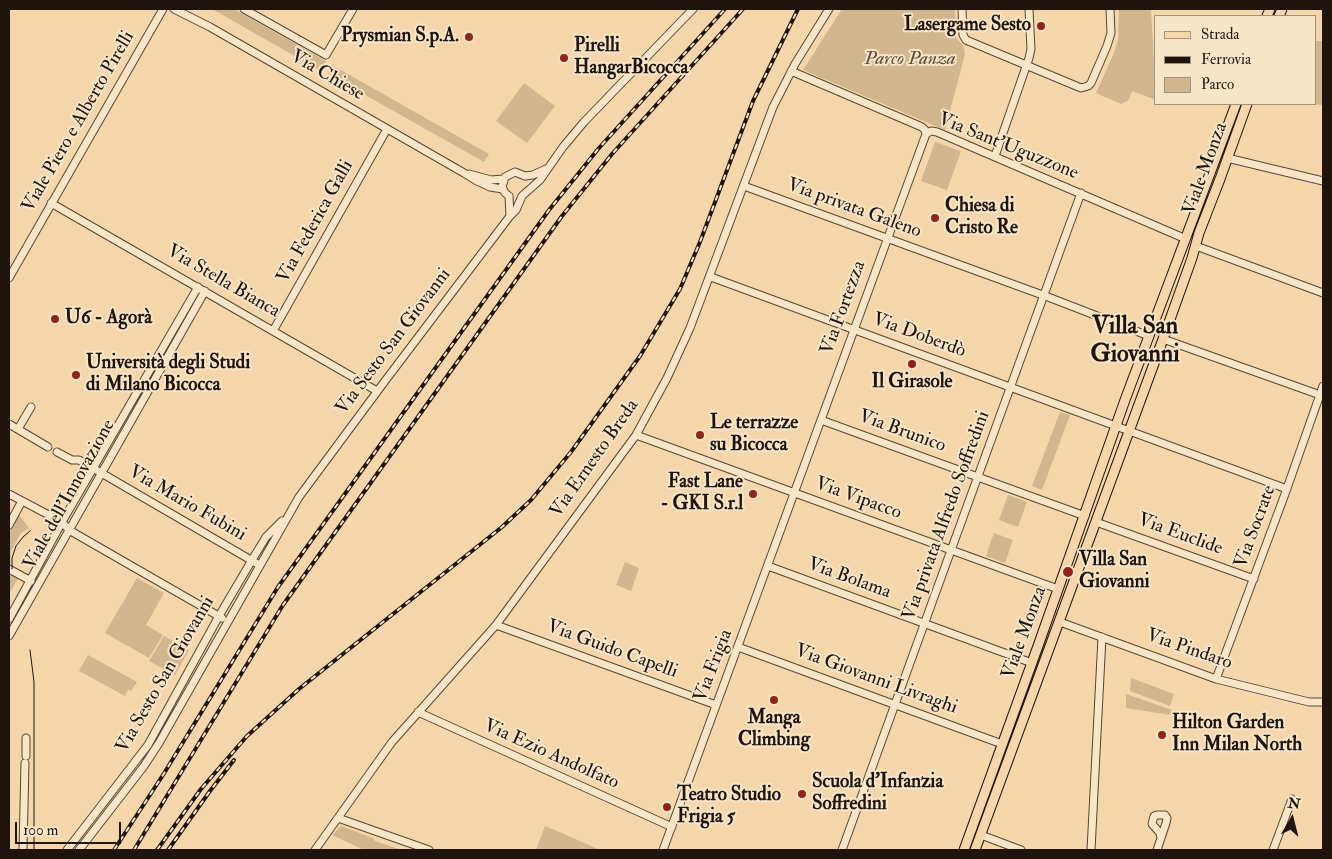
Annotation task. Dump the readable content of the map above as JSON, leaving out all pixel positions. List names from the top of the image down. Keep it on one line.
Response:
{"streets":{"main road":["Viale Monza","Via Vipacco","Via Pindaro"],"street":["Via Chiese","Viale Piero e Alberto Pirelli","Via Sant'Uguzzone","Via privata Galeno","Via Federica Galli","Via Stella Bianca","Via Fortezza","Via Doberdò","Via Sesto San Giovanni","Via Brunico","Via Ernesto Breda","Viale dell'Innovazione","Via Mario Fubini","Via privata Alfredo Soffredini","Via Socrate","Via Euclide","Via Bolama","Via Guido Capelli","Via Frigia","Via Giovanni Livraghi","Via Ezio Andolfato"]},"crossings":[["Via Chiese","Via Federica Galli"],["Via Chiese","Via Sesto San Giovanni"],["Viale Piero e Alberto Pirelli","Via Stella Bianca"],["Via Sant'Uguzzone","Viale Monza"],["Via Sant'Uguzzone","Via Fortezza"],["Via Sant'Uguzzone","Via Ernesto Breda"],["Via Sant'Uguzzone","Via privata Alfredo Soffredini"],["Viale Monza","Via privata Galeno"],["Viale Monza","Via Doberdò"],["Viale Monza","Via Brunico"],["Viale Monza","Via Vipacco"],["Viale Monza","Via Euclide"],["Viale Monza","Via Bolama"],["Viale Monza","Via Pindaro"],["Viale Monza","Via Giovanni Livraghi"],["Via privata Galeno","Via Fortezza"],["Via privata Galeno","Via Ernesto Breda"],["Via privata Galeno","Via privata Alfredo Soffredini"],["Via Federica Galli","Via Stella Bianca"],["Via Stella Bianca","Via Sesto San Giovanni"],["Via Stella Bianca","Viale dell'Innovazione"],["Via Fortezza","Via Doberdò"],["Via Fortezza","Via Brunico"],["Via Fortezza","Via Vipacco"],["Via Fortezza","Via Frigia"],["Via Doberdò","Via Ernesto Breda"],["Via Doberdò","Via privata Alfredo Soffredini"],["Via Sesto San Giovanni","Via Mario Fubini"],["Via Brunico","Via privata Alfredo Soffredini"],["Via Ernesto Breda","Via Vipacco"],["Via Ernesto Breda","Via Guido Capelli"],["Via Ernesto Breda","Via Ezio Andolfato"],["Viale dell'Innovazione","Via Mario Fubini"],["Via Vipacco","Via privata Alfredo Soffredini"],["Via Vipacco","Via Frigia"],["Via privata Alfredo Soffredini","Via Bolama"],["Via privata Alfredo Soffredini","Via Giovanni Livraghi"],["Via Socrate","Via Euclide"],["Via Socrate","Via Pindaro"],["Via Bolama","Via Frigia"],["Via Guido Capelli","Via Frigia"],["Via Frigia","Via Giovanni Livraghi"],["Via Frigia","Via Ezio Andolfato"]],"districts":["Villa San Giovanni"],"parks":["Parco Panza"],"places":["Lasergame Sesto","Prysmian S.p.A.","Pirelli HangarBicocca","Chiesa di Cristo Re","U6 - Agorà","Il Girasole","Università degli Studi di Milano Bicocca","Le terrazze su Bicocca","Fast Lane - GKI S.r.l","Villa San Giovanni","Manga Climbing","Hilton Garden Inn Milan North","Scuola d'Infanzia Soffredini","Teatro Studio Frigia 5"],"legend":["Strada","Ferrovia","Parco"],"scale_bar":"100 m","north":"top"}
